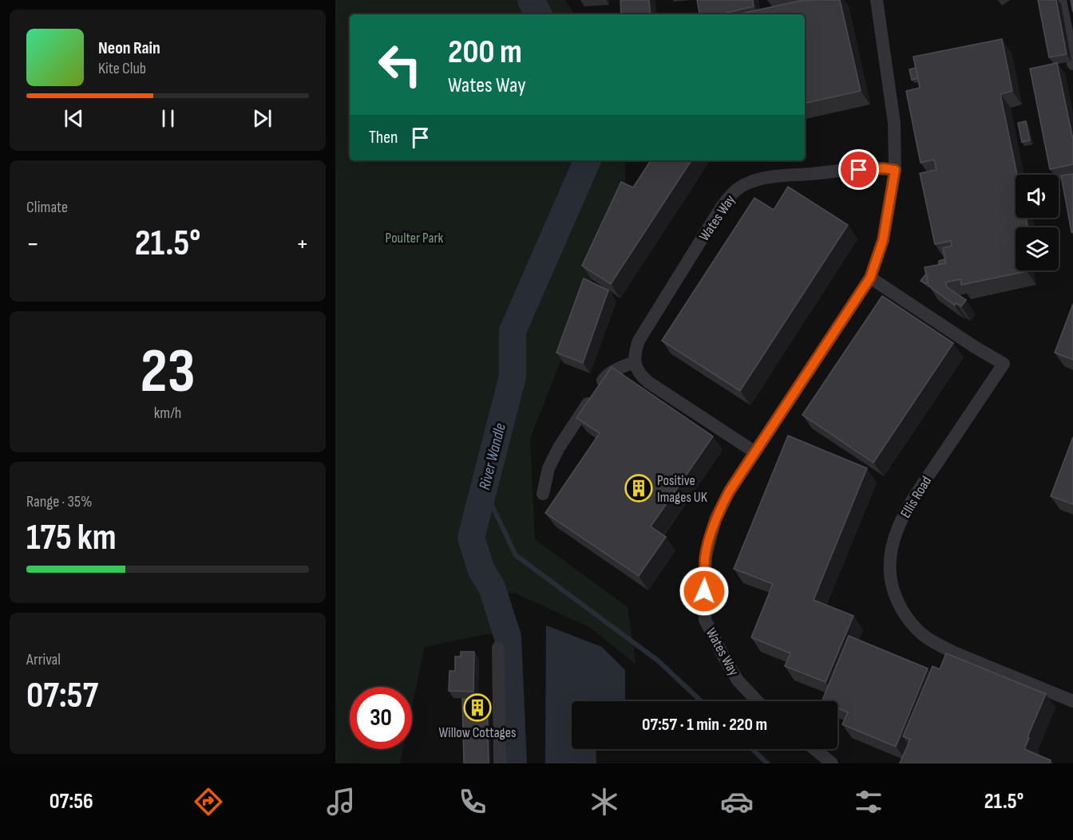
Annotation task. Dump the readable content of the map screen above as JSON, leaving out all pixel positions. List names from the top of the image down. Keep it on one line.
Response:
{"streets":{"street":["Wates Way","Ellis Road"]},"crossings":[["Wates Way","Ellis Road"]],"water":["River Wandle"],"parks":["Poulter Park"],"places":{"building":["Positive Images UK","Willow Cottages"]},"page":{"turn":["200 m","Wates Way"],"song":["Neon Rain","Kite Club"],"then":"Then","tile":["Climate",["23","km/h"],["Range · 35%","175 km"],["Arrival","07:57"]],"heat":["−","21.5°","+"],"limit":"30","trip":"07:57 · 1 min · 220 m","tabs":["07:56","21.5°"]}}
